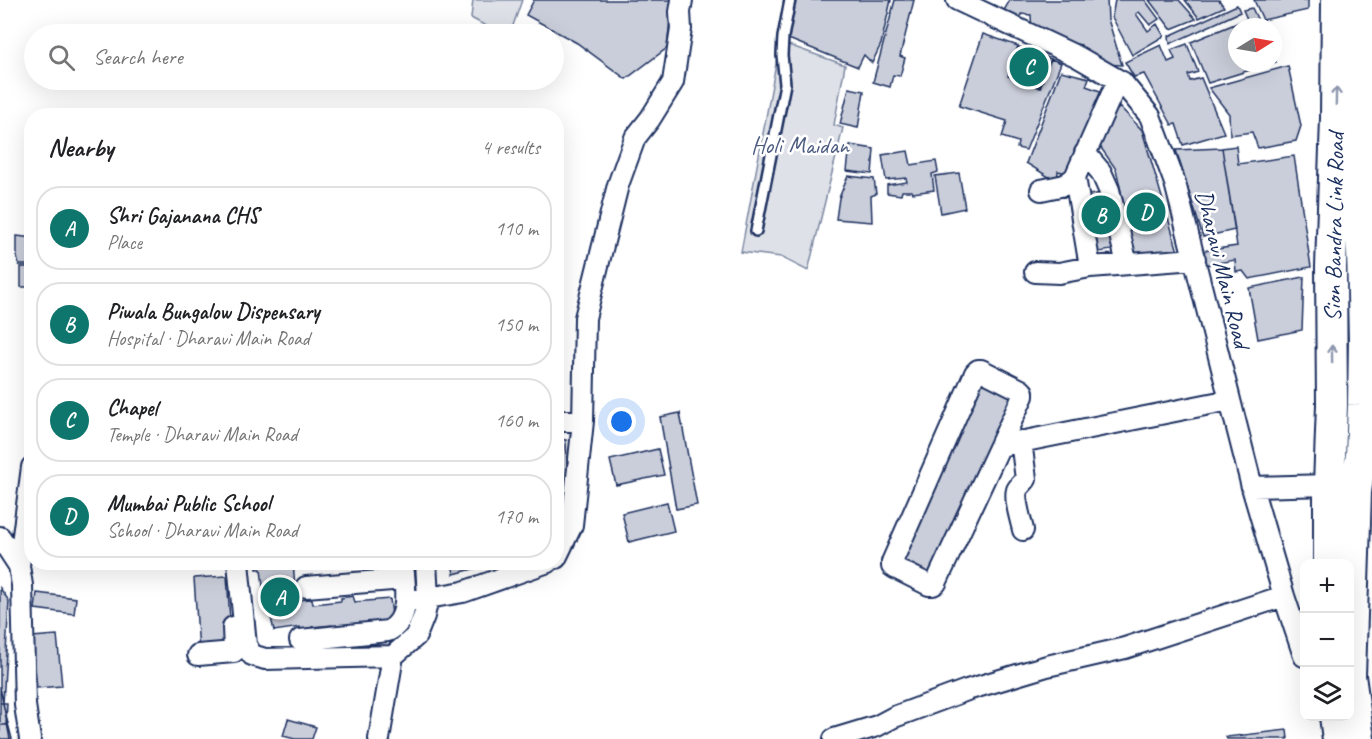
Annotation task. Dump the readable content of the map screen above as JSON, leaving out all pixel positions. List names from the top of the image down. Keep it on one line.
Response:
{"streets":{"main road":["Sion Bandra Link Road"],"street":["Dharavi Main Road"]},"parks":["Holi Maidan"],"north":"right","page":{"search":"Search here","pins":["C","D","B","A"],"heading":["Nearby","4 results"],"list":[{"mark":"A","name":"Shri Gajanana CHS","note":"Place","value":"110 m"},{"mark":"B","name":"Piwala Bungalow Dispensary","note":"Hospital · Dharavi Main Road","value":"150 m"},{"mark":"C","name":"Chapel","note":"Temple · Dharavi Main Road","value":"160 m"},{"mark":"D","name":"Mumbai Public School","note":"School · Dharavi Main Road","value":"170 m"}],"map_buttons":["+","−"]}}
